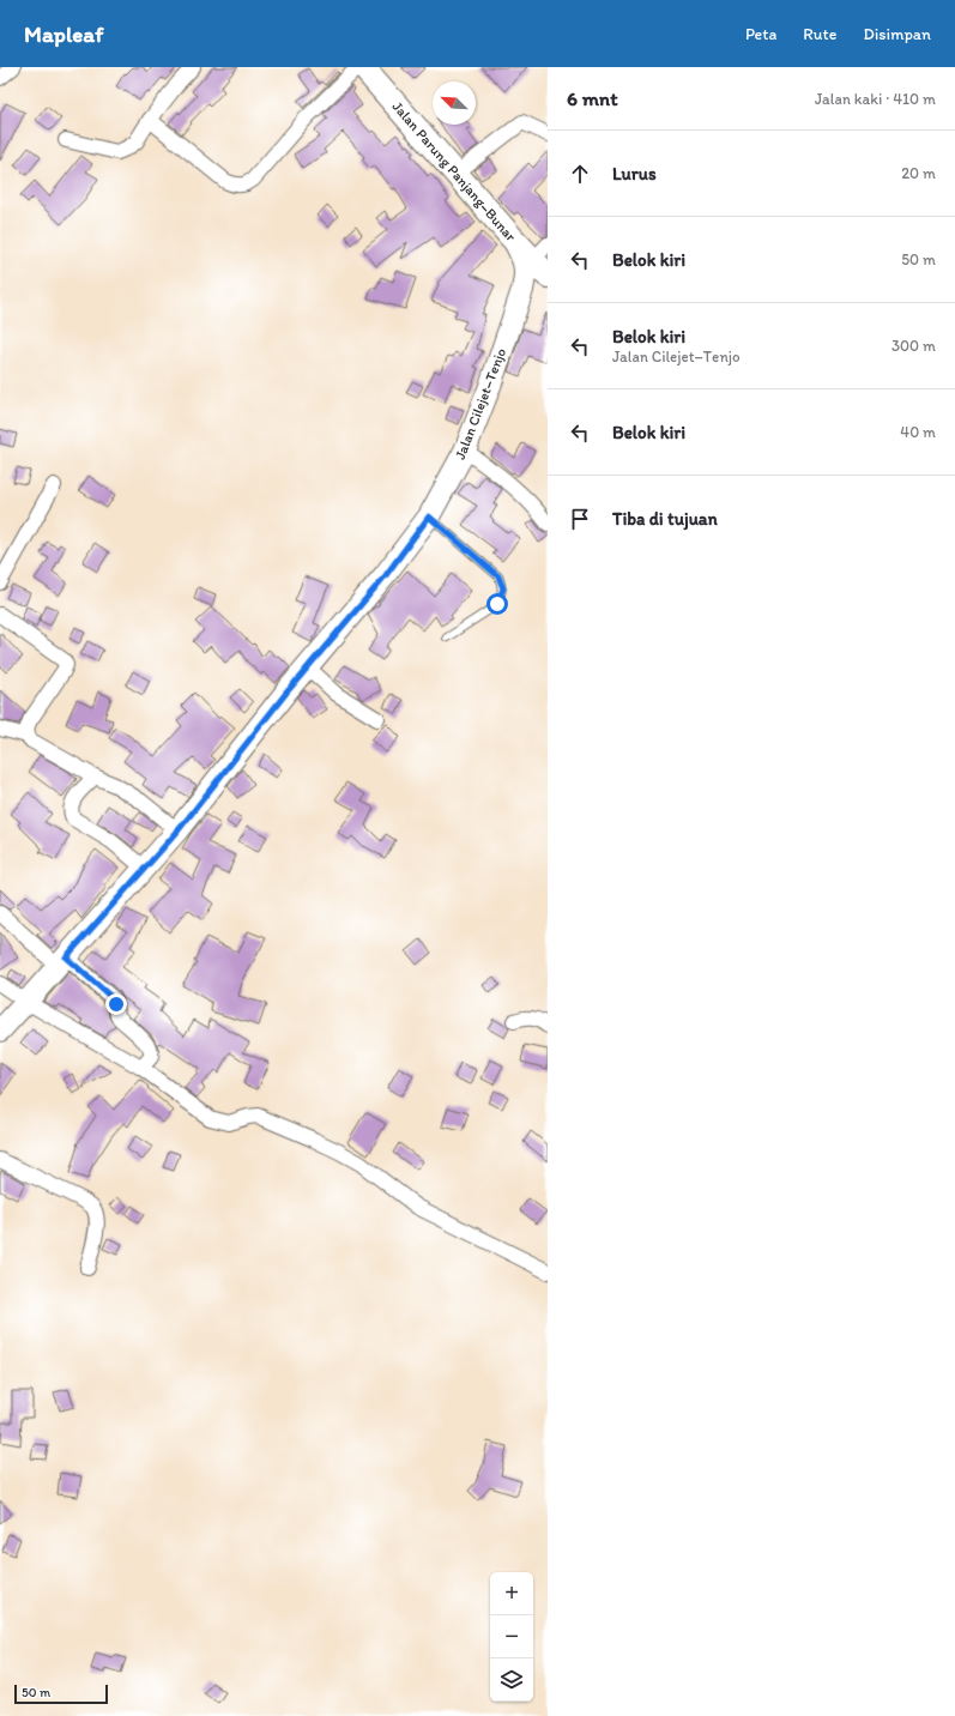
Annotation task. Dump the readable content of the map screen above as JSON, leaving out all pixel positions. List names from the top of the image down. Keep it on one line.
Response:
{"streets":{"main road":["Jalan Parung Panjang–Bunar","Jalan Cilejet–Tenjo"]},"crossings":[["Jalan Parung Panjang–Bunar","Jalan Cilejet–Tenjo"]],"scale_bar":"50 m","north":"top left","page":{"header":"Mapleaf","nav":["Peta","Rute","Disimpan"],"heading":["6 mnt","Jalan kaki · 410 m"],"list":[["Lurus","20 m"],["Belok kiri","50 m"],["Belok kiri","Jalan Cilejet–Tenjo","300 m"],["Belok kiri","40 m"],"Tiba di tujuan"],"map_buttons":["+","−"],"scale":"50 m"}}
